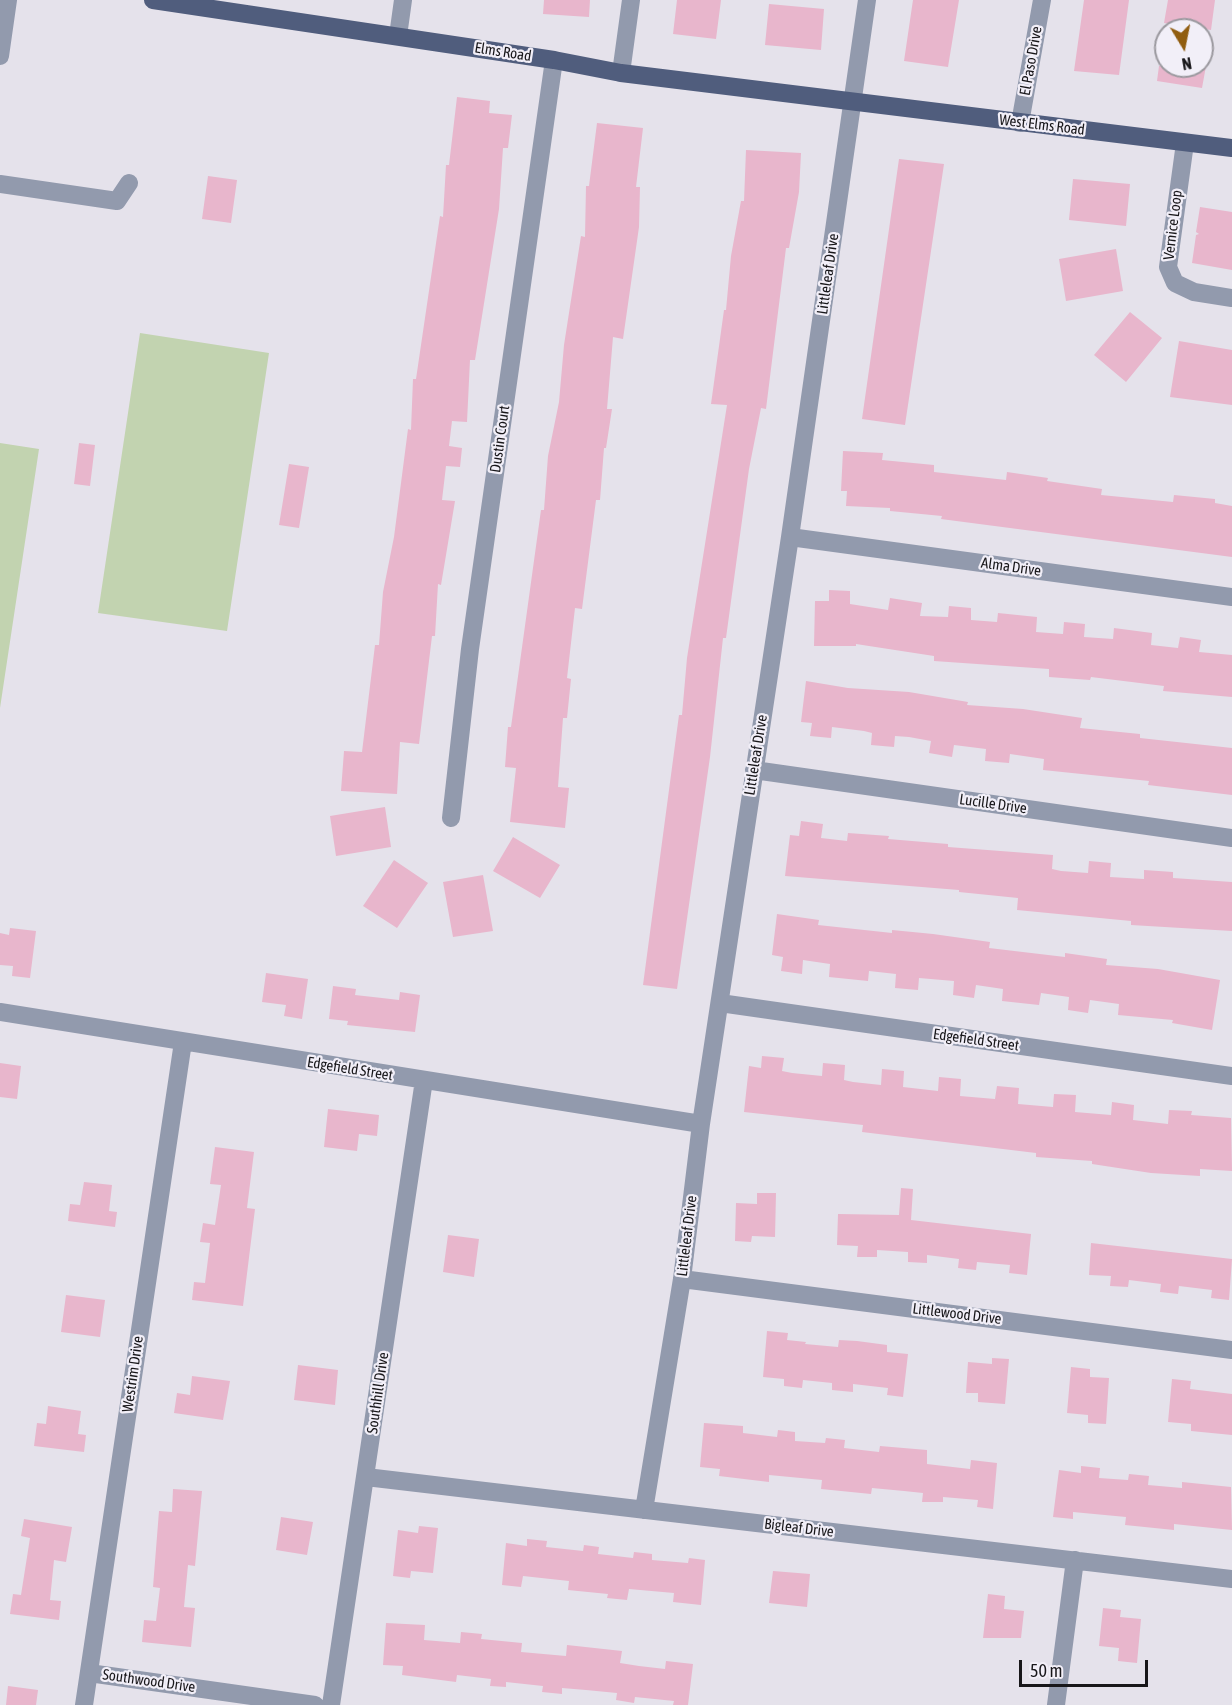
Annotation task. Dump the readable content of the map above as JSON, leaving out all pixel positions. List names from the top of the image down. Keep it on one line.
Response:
{"streets":{"main road":["Elms Road","West Elms Road"],"street":["El Paso Drive","Vernice Loop","Littleleaf Drive","Dustin Court","Alma Drive","Lucille Drive","Edgefield Street","Littlewood Drive","Westrim Drive","Southhill Drive","Bigleaf Drive","Southwood Drive"]},"crossings":[["Elms Road","West Elms Road"],["Elms Road","Littleleaf Drive"],["Elms Road","Dustin Court"],["El Paso Drive","West Elms Road"],["West Elms Road","Vernice Loop"],["West Elms Road","Littleleaf Drive"],["Littleleaf Drive","Alma Drive"],["Littleleaf Drive","Lucille Drive"],["Littleleaf Drive","Edgefield Street"],["Littleleaf Drive","Littlewood Drive"],["Littleleaf Drive","Bigleaf Drive"],["Edgefield Street","Westrim Drive"],["Edgefield Street","Southhill Drive"],["Westrim Drive","Southwood Drive"],["Southhill Drive","Bigleaf Drive"]],"scale_bar":"50 m","north":"bottom"}
